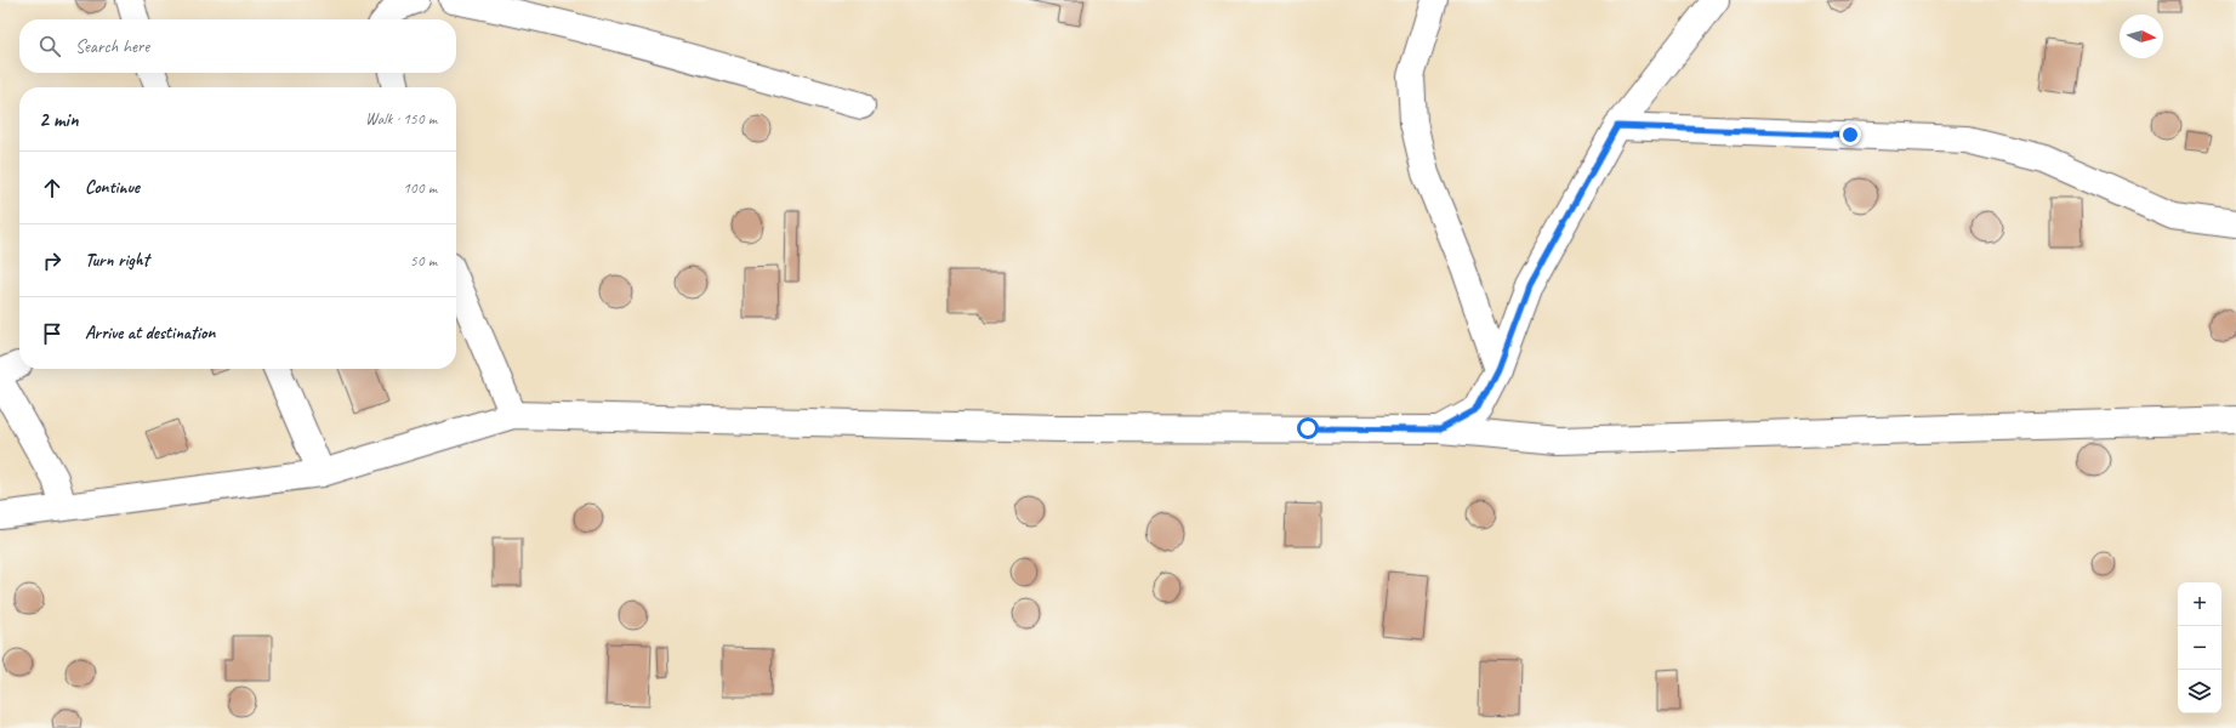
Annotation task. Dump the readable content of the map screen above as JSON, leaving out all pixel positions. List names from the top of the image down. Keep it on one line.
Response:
{"north":"right","page":{"search":"Search here","heading":["2 min","Walk · 150 m"],"list":[["Continue","100 m"],["Turn right","50 m"],"Arrive at destination"],"map_buttons":["+","−"]}}
